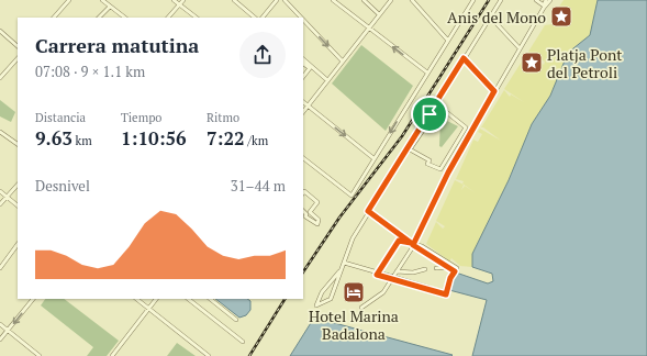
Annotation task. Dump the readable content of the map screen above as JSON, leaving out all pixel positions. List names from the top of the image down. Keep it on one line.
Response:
{"places":{"place":["Anis del Mono","Platja Pont del Petroli"],"hotel":["Hotel Marina Badalona"]},"page":{"heading":["Carrera matutina","07:08 · 9 × 1.1 km"],"stats":[["Distancia","9.63 km"],["Tiempo","1:10:56"],["Ritmo","7:22 /km"]],"chart":["Desnivel","31–44 m"]}}
